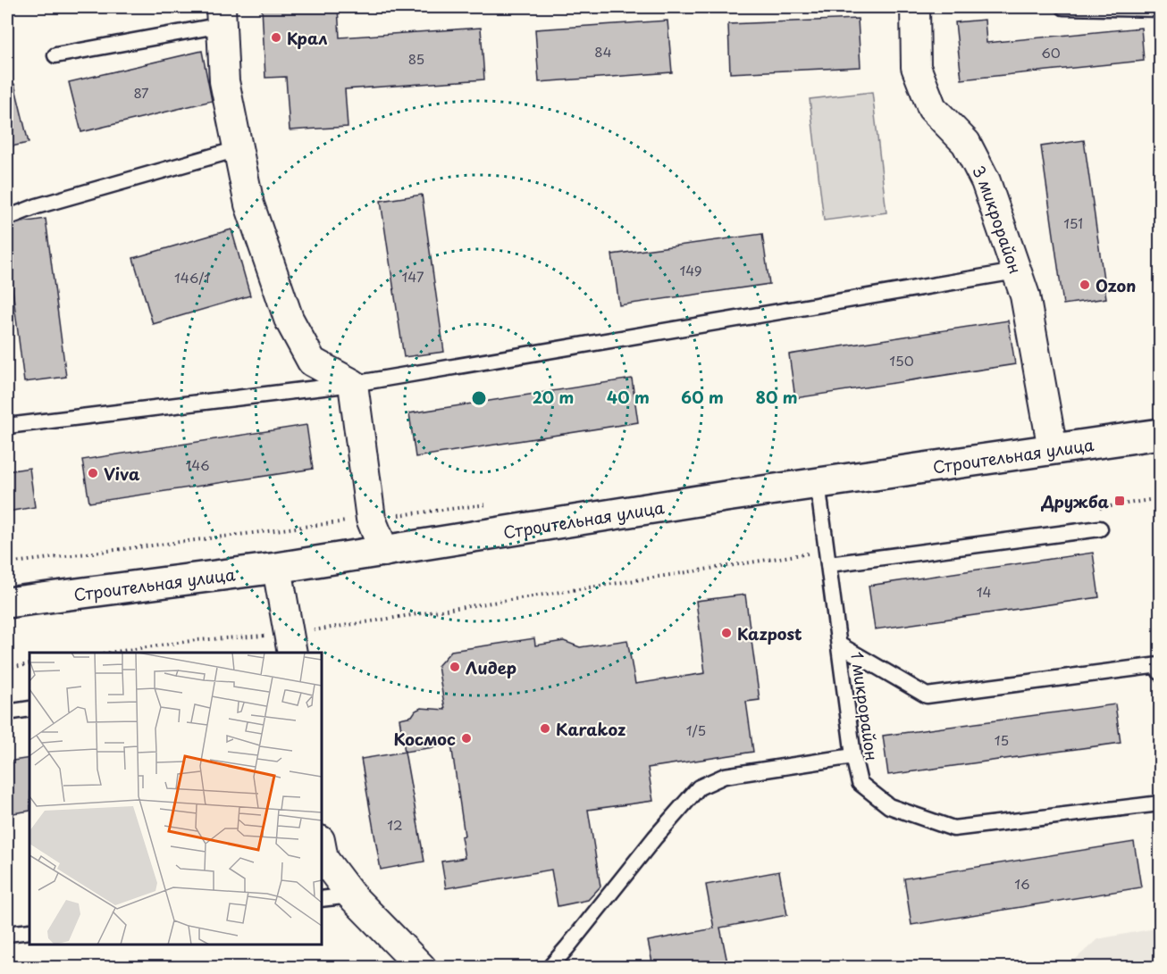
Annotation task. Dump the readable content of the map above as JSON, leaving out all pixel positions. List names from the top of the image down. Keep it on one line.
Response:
{"streets":{"main road":["Строительная улица"],"street":["3 микрорайон"],"lane":["1 микрорайон"]},"crossings":[["3 микрорайон","Строительная улица"],["Строительная улица","1 микрорайон"]],"places":{"other":["Крал","Ozon","Viva","Kazpost","Лидер","Кarakoz","Космос"],"transit":["Дружба"]},"house_numbers":["84","60","85","87","151","149","147","146/1","150","146","14","1/5","15","12","16"],"rings":["20 m","40 m","60 m","80 m"]}
